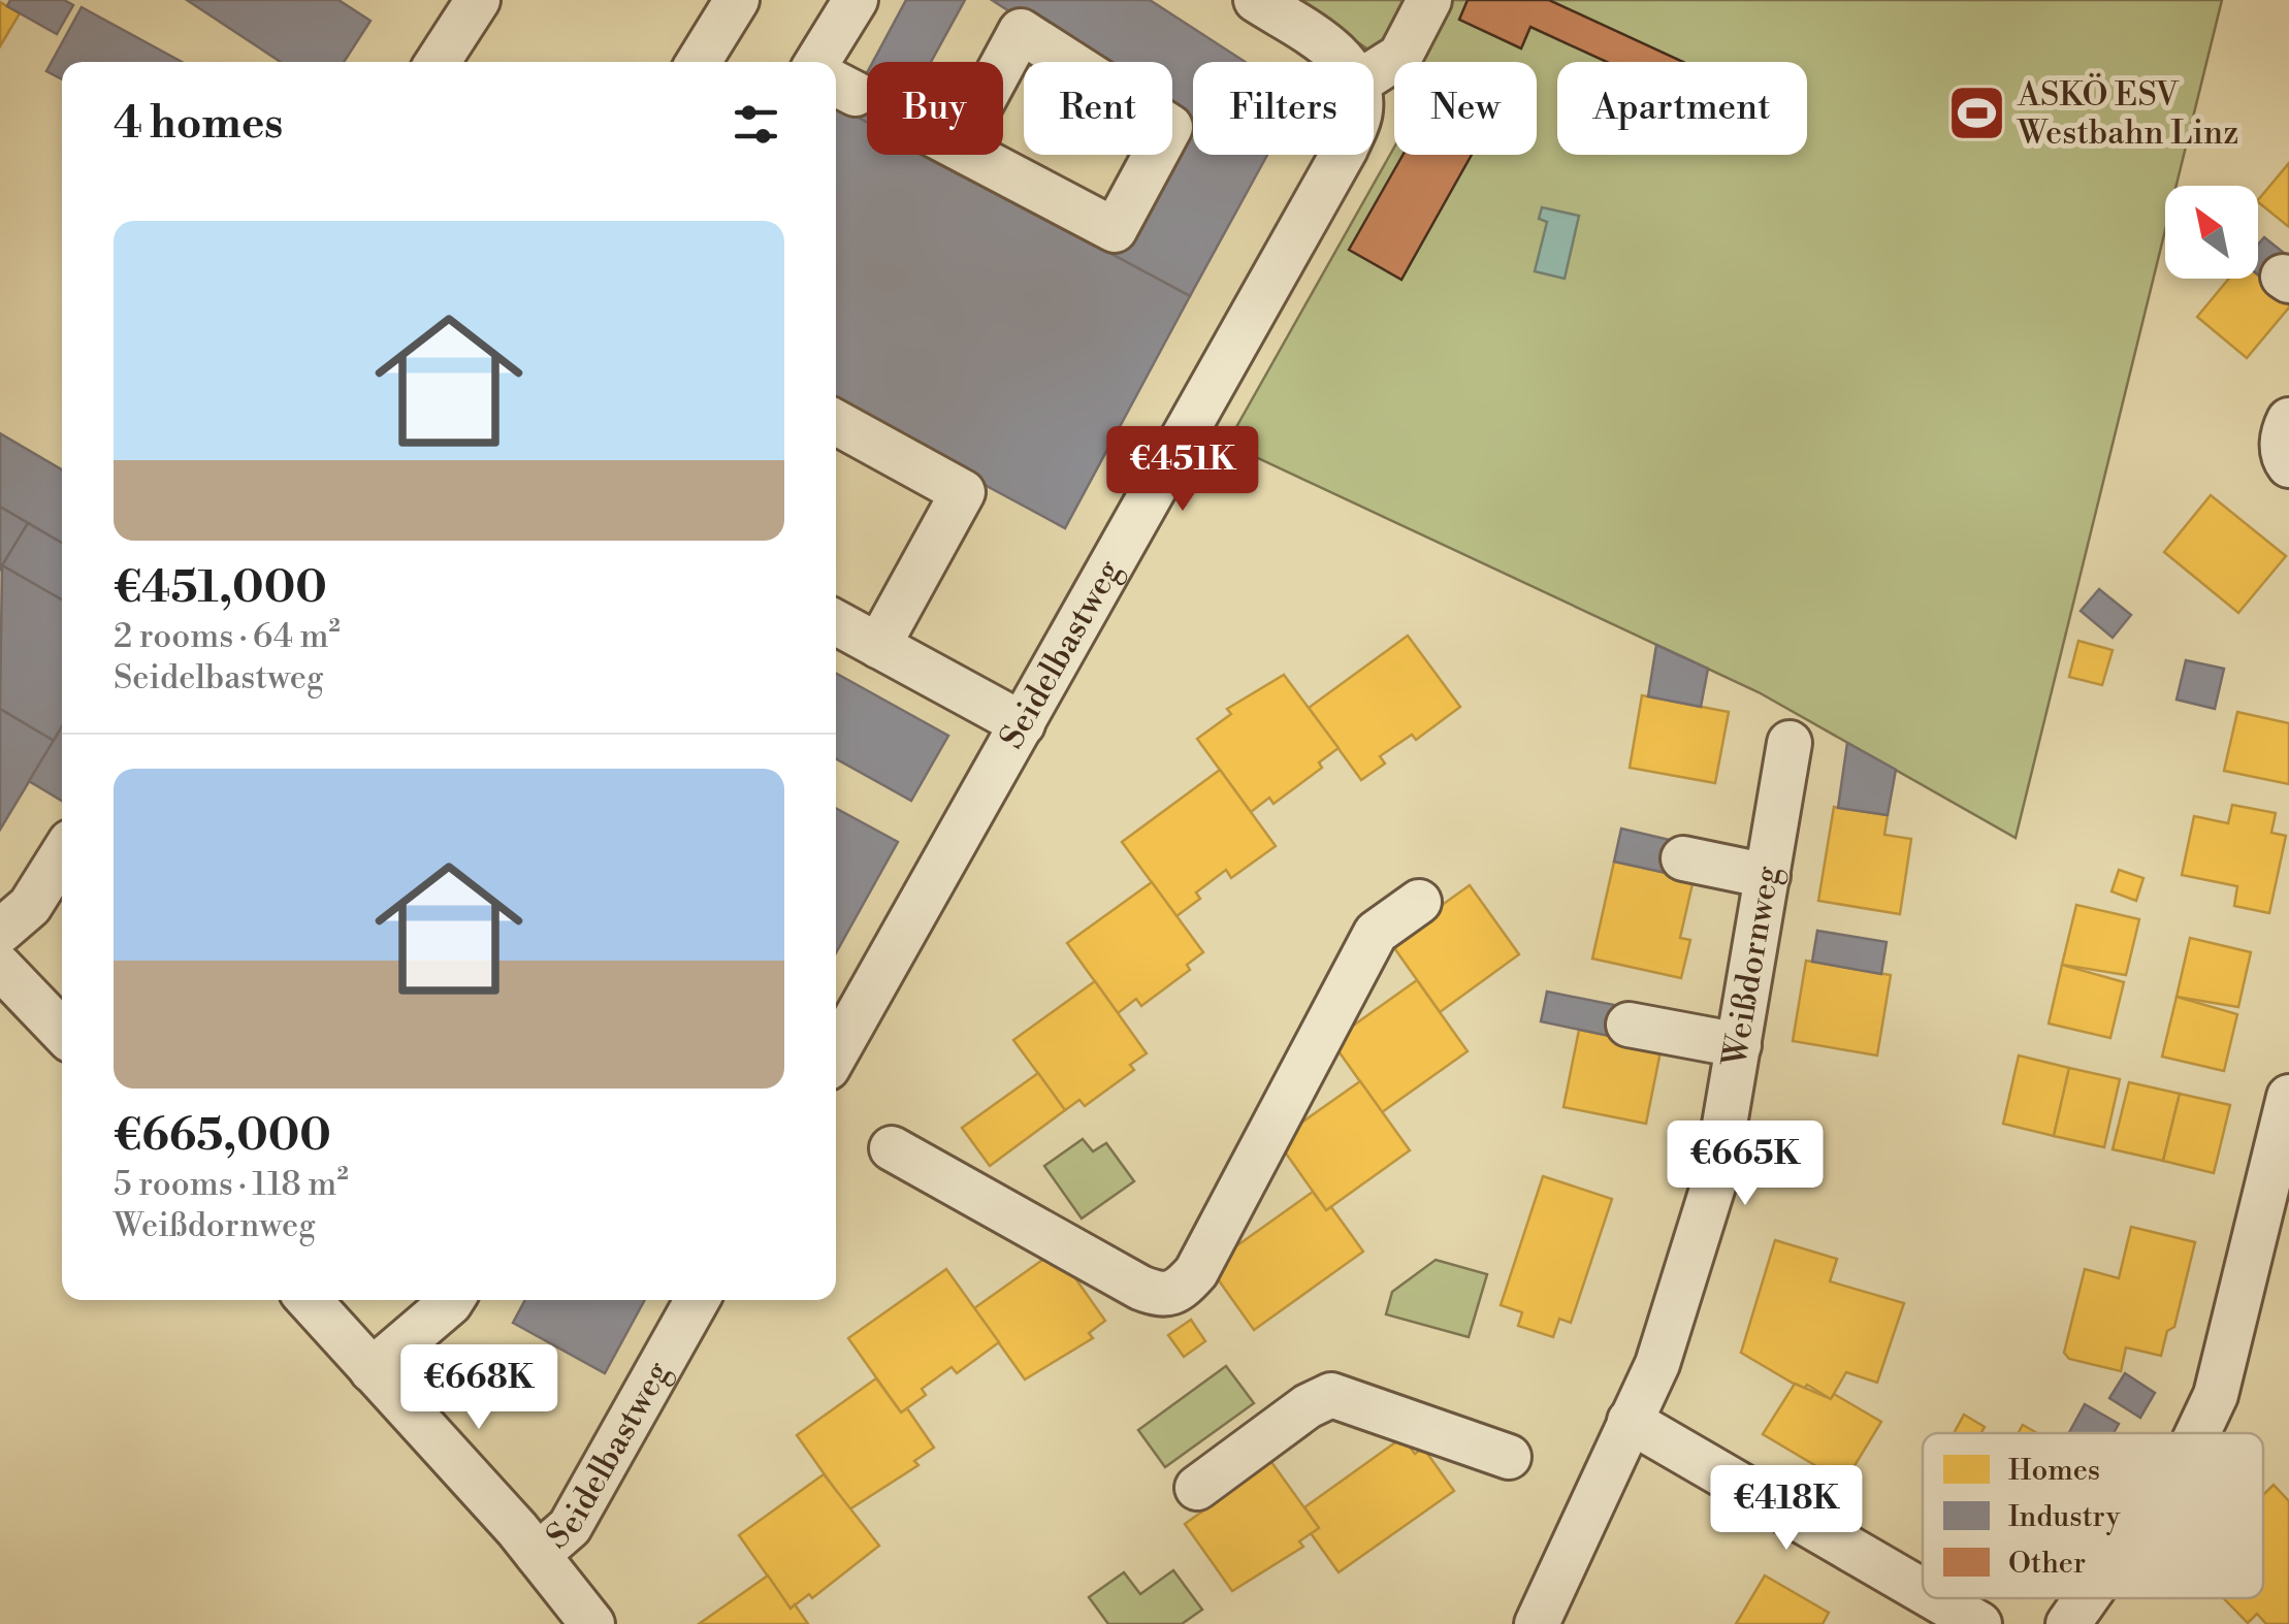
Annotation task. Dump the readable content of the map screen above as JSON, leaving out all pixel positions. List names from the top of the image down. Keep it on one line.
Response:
{"streets":{"street":["Seidelbastweg","Weißdornweg"]},"places":{"sports":["ASKÖ ESV Westbahn Linz"]},"legend":["Homes","Industry","Other"],"north":"top left","page":{"chip":["Buy","Rent","Filters","New","Apartment"],"heading":"4 homes","list":[{"name":"€451,000","note":"2 rooms · 64 m² · Seidelbastweg"},{"name":"€665,000","note":"5 rooms · 118 m² · Weißdornweg"}],"price":["€451K","€665K","€668K","€418K"]}}
